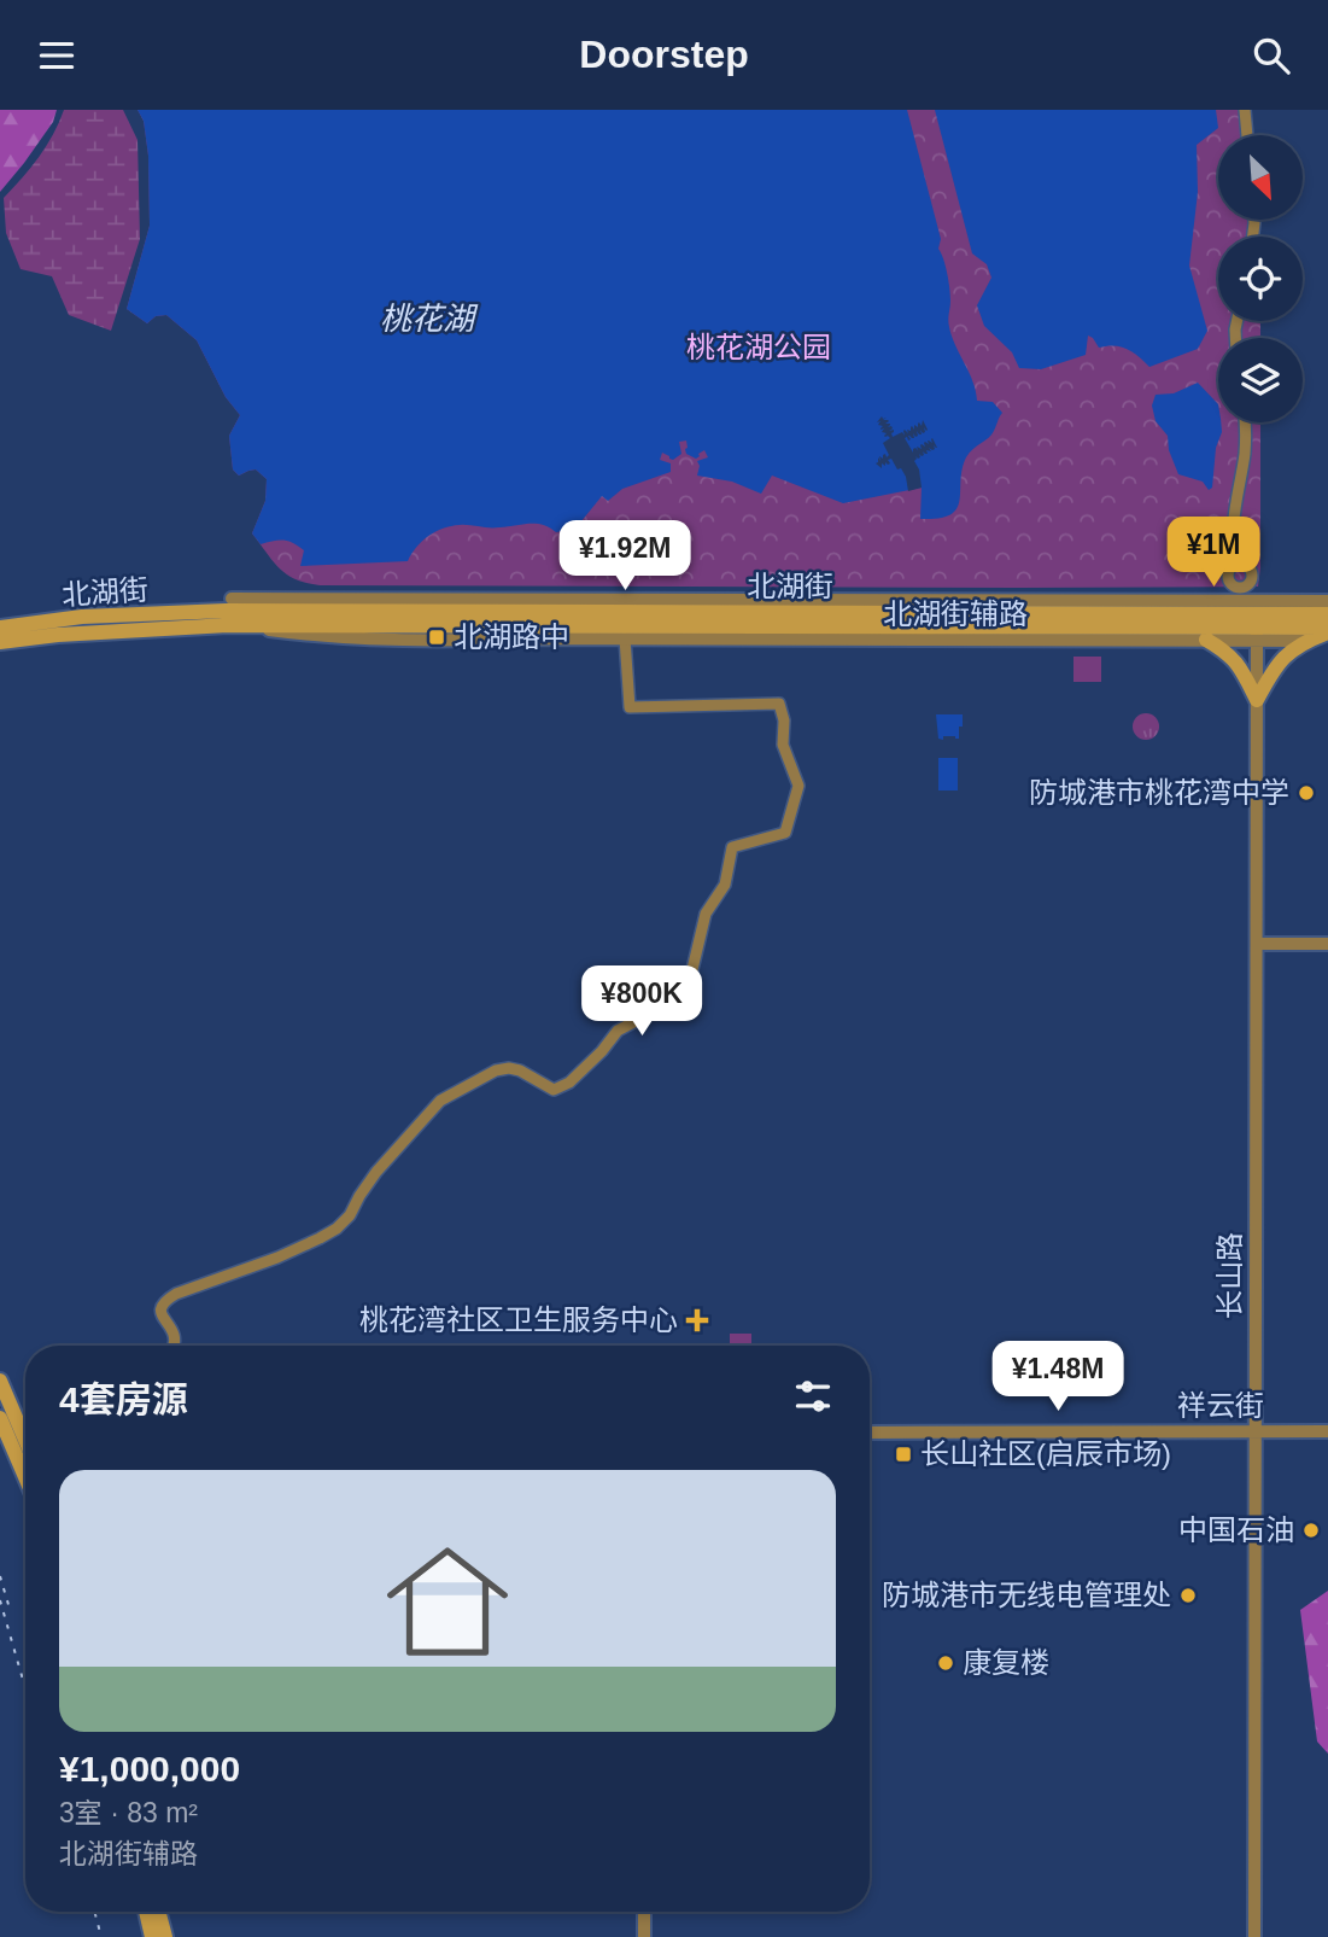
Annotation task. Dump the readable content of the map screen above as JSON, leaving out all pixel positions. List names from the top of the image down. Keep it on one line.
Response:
{"streets":{"main road":["北湖街"],"street":["北湖街辅路","长山路","祥云街"]},"crossings":[["北湖街","北湖街辅路"],["北湖街","长山路"],["北湖街辅路","长山路"],["长山路","祥云街"]],"water":["桃花湖"],"parks":["桃花湖公园"],"places":{"transit":["北湖路中","长山社区(启辰市场)"],"other":["防城港市桃花湾中学","中国石油","防城港市无线电管理处","康复楼"],"health":["桃花湾社区卫生服务中心"]},"north":"bottom right","page":{"header":"Doorstep","price":["¥1M","¥1.92M","¥800K","¥1.48M"],"heading":"4套房源","list":[{"name":"¥1,000,000","note":"3室 · 83 m² · 北湖街辅路"}]}}
